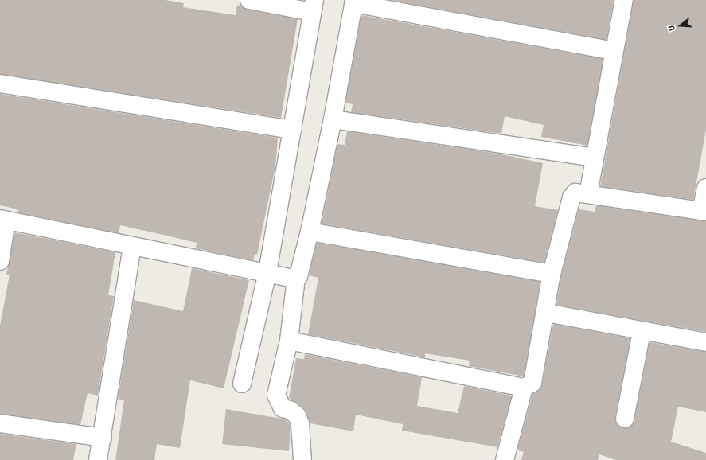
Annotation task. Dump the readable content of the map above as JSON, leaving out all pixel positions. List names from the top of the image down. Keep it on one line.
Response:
{"north":"left"}
